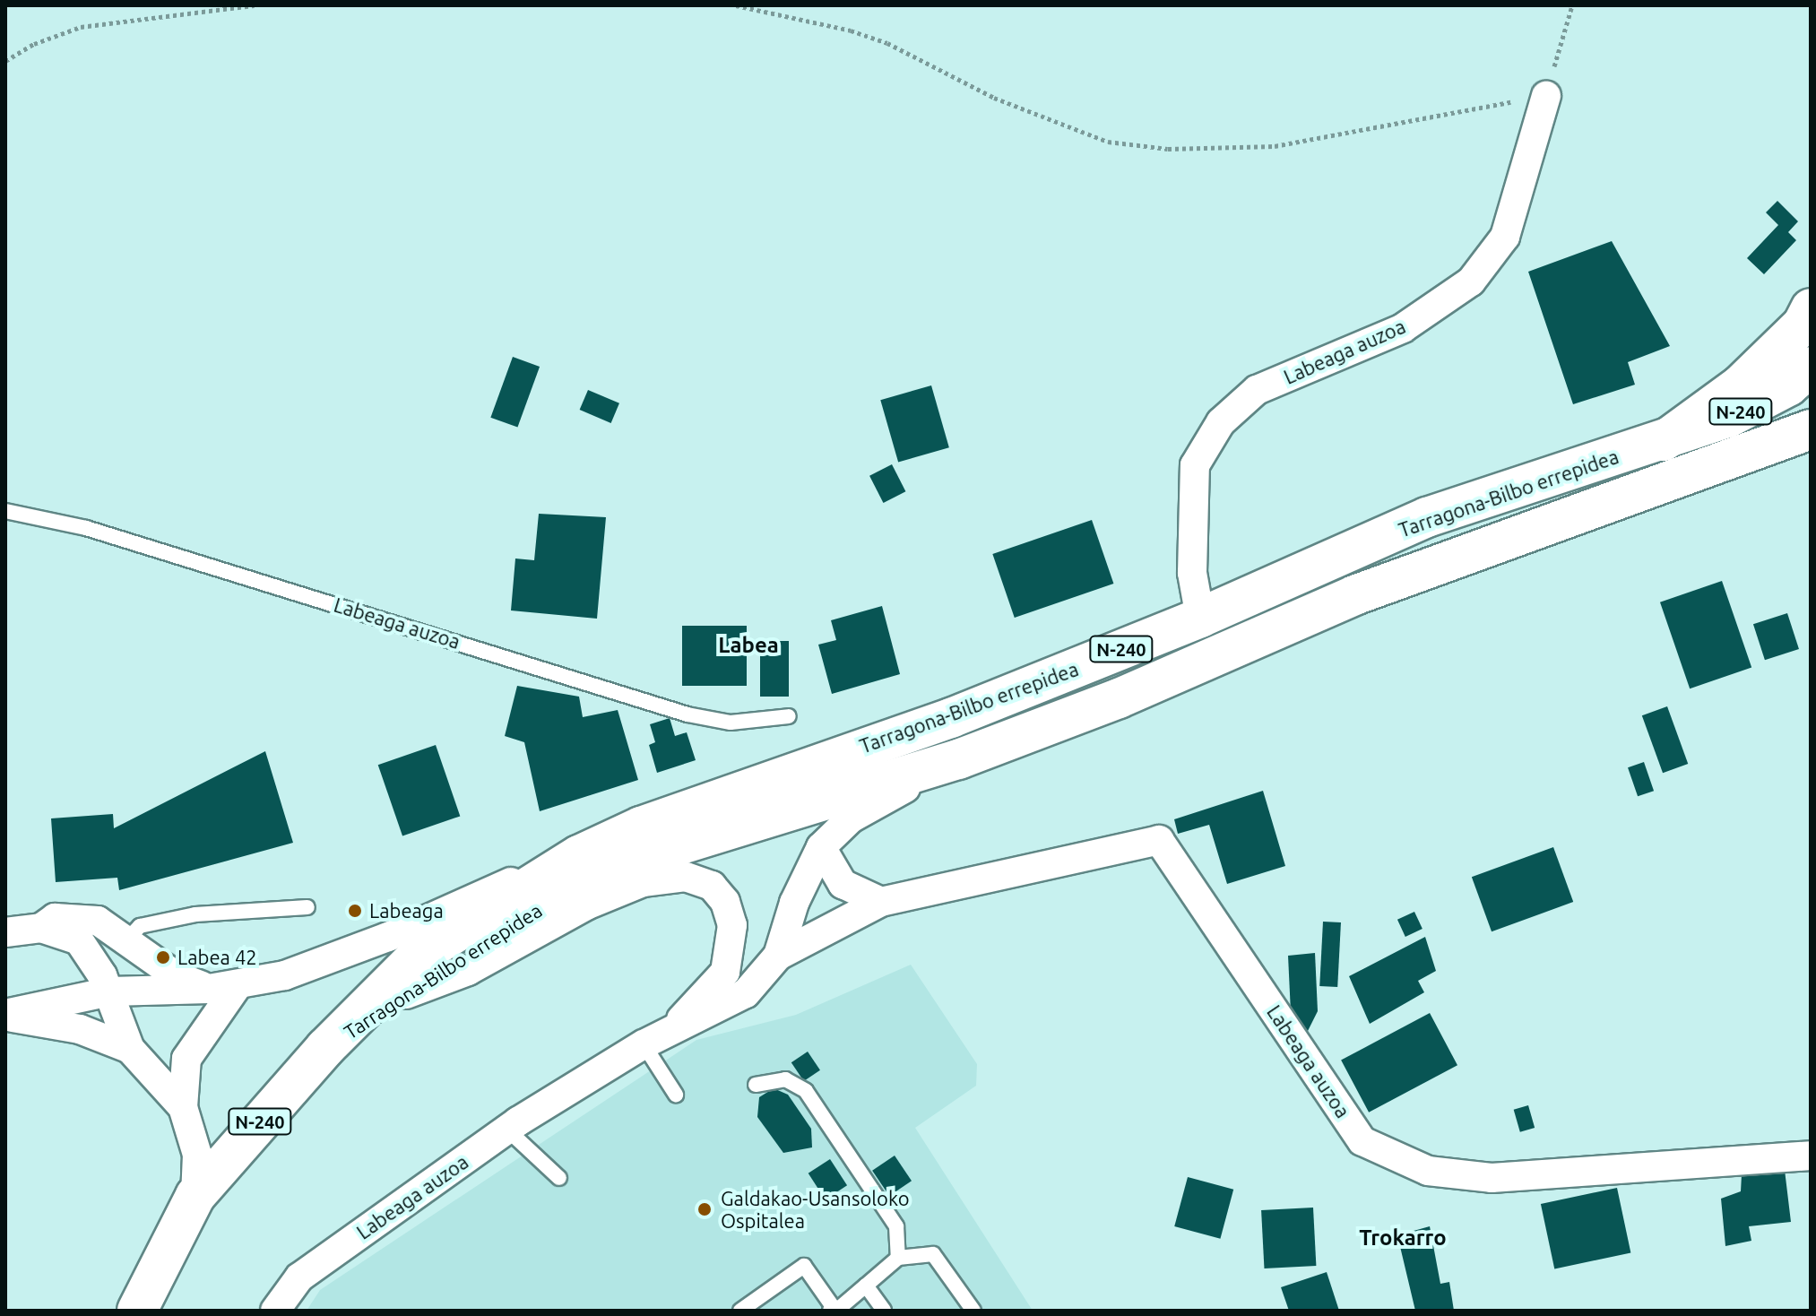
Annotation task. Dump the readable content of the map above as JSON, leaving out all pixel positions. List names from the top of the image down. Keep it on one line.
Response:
{"streets":{"highway":["N-240","Tarragona-Bilbo errepidea"],"street":["Labeaga auzoa"]},"crossings":[["Labeaga auzoa","Tarragona-Bilbo errepidea"]],"districts":["Labea","Trokarro"],"places":["Labeaga","Labea 42","Galdakao-Usansoloko Ospitalea"]}
